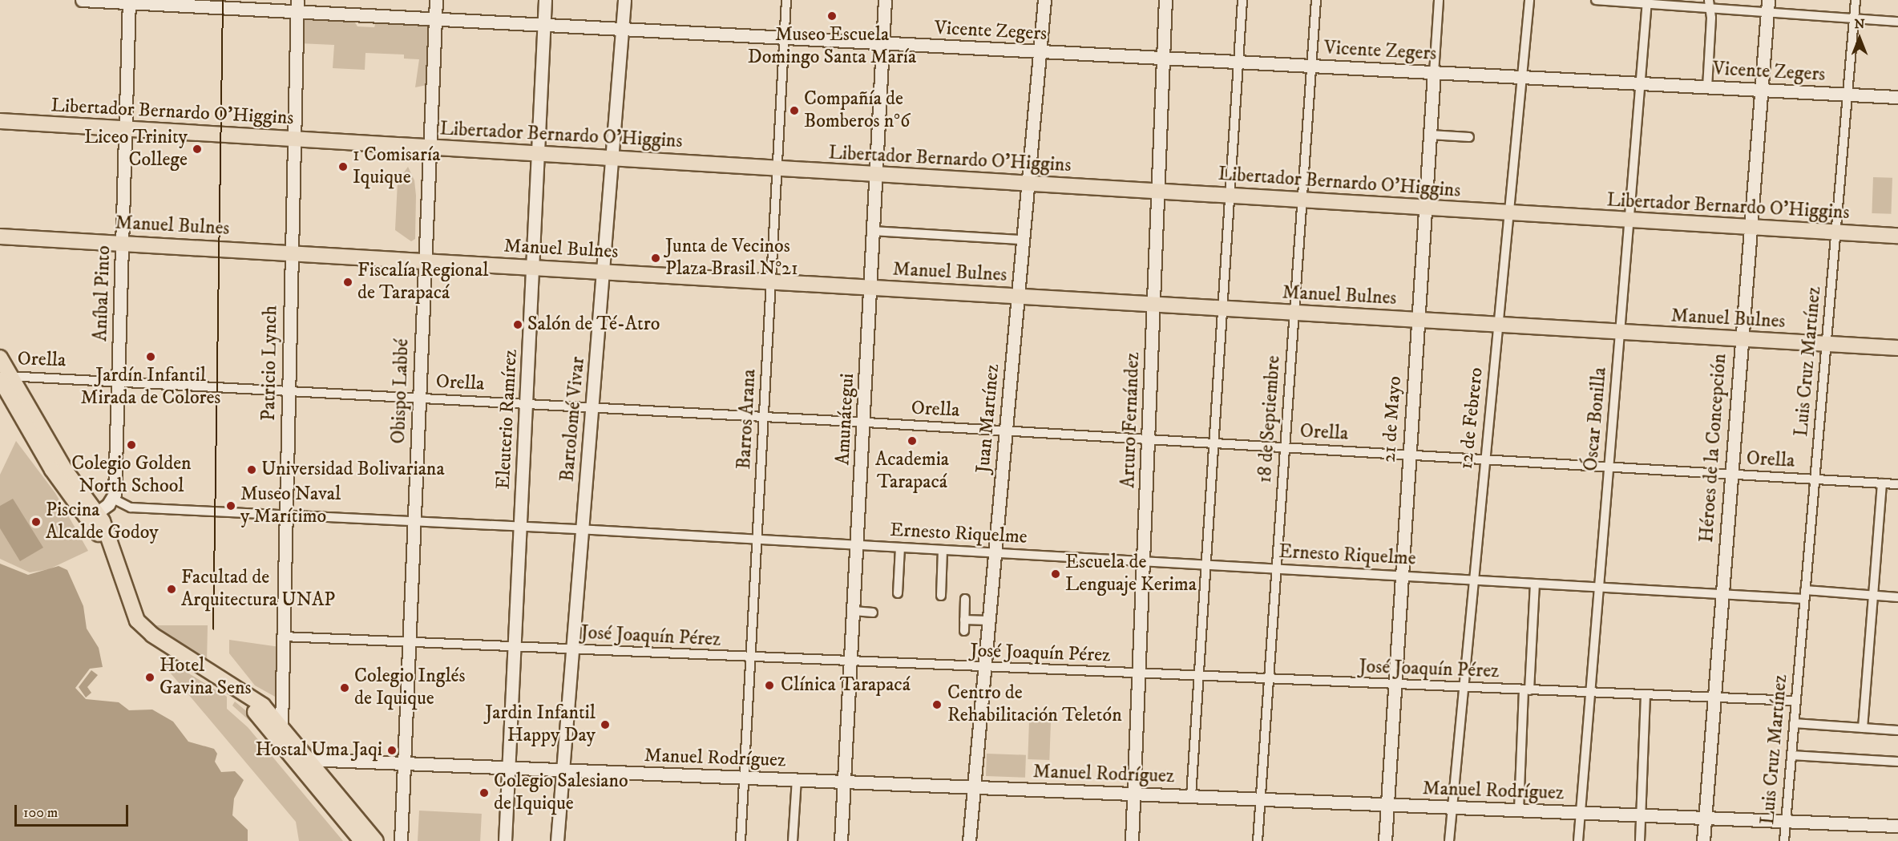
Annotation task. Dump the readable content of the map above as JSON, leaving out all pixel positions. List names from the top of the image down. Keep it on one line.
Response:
{"streets":{"main road":["Libertador Bernardo O'Higgins","Manuel Bulnes"],"street":["Vicente Zegers","Aníbal Pinto","Orella","Luis Cruz Martínez","Patricio Lynch","Obispo Labbé","Juan Martínez","12 de Febrero","Eleuterio Ramírez","Bartolomé Vivar","Barros Arana","Amunátegui","18 de Septiembre","21 de Mayo","Óscar Bonilla","Arturo Fernández","Héroes de la Concepción","Ernesto Riquelme","José Joaquín Pérez","Manuel Rodríguez"]},"crossings":[["Vicente Zegers","Aníbal Pinto"],["Vicente Zegers","Luis Cruz Martínez"],["Vicente Zegers","Patricio Lynch"],["Vicente Zegers","Obispo Labbé"],["Vicente Zegers","Juan Martínez"],["Vicente Zegers","12 de Febrero"],["Vicente Zegers","Eleuterio Ramírez"],["Vicente Zegers","Bartolomé Vivar"],["Vicente Zegers","Barros Arana"],["Vicente Zegers","Amunátegui"],["Vicente Zegers","18 de Septiembre"],["Vicente Zegers","21 de Mayo"],["Vicente Zegers","Óscar Bonilla"],["Vicente Zegers","Arturo Fernández"],["Vicente Zegers","Héroes de la Concepción"],["Libertador Bernardo O'Higgins","Aníbal Pinto"],["Libertador Bernardo O'Higgins","Luis Cruz Martínez"],["Libertador Bernardo O'Higgins","Patricio Lynch"],["Libertador Bernardo O'Higgins","Obispo Labbé"],["Libertador Bernardo O'Higgins","Juan Martínez"],["Libertador Bernardo O'Higgins","12 de Febrero"],["Libertador Bernardo O'Higgins","Eleuterio Ramírez"],["Libertador Bernardo O'Higgins","Bartolomé Vivar"],["Libertador Bernardo O'Higgins","Barros Arana"],["Libertador Bernardo O'Higgins","Amunátegui"],["Libertador Bernardo O'Higgins","18 de Septiembre"],["Libertador Bernardo O'Higgins","21 de Mayo"],["Libertador Bernardo O'Higgins","Óscar Bonilla"],["Libertador Bernardo O'Higgins","Arturo Fernández"],["Libertador Bernardo O'Higgins","Héroes de la Concepción"],["Manuel Bulnes","Aníbal Pinto"],["Manuel Bulnes","Luis Cruz Martínez"],["Manuel Bulnes","Patricio Lynch"],["Manuel Bulnes","Obispo Labbé"],["Manuel Bulnes","Juan Martínez"],["Manuel Bulnes","12 de Febrero"],["Manuel Bulnes","Eleuterio Ramírez"],["Manuel Bulnes","Bartolomé Vivar"],["Manuel Bulnes","Barros Arana"],["Manuel Bulnes","Amunátegui"],["Manuel Bulnes","18 de Septiembre"],["Manuel Bulnes","21 de Mayo"],["Manuel Bulnes","Óscar Bonilla"],["Manuel Bulnes","Arturo Fernández"],["Manuel Bulnes","Héroes de la Concepción"],["Aníbal Pinto","Orella"],["Aníbal Pinto","Ernesto Riquelme"],["Orella","Luis Cruz Martínez"],["Orella","Patricio Lynch"],["Orella","Obispo Labbé"],["Orella","Juan Martínez"],["Orella","12 de Febrero"],["Orella","Eleuterio Ramírez"],["Orella","Bartolomé Vivar"],["Orella","Barros Arana"],["Orella","Amunátegui"],["Orella","18 de Septiembre"],["Orella","21 de Mayo"],["Orella","Óscar Bonilla"],["Orella","Arturo Fernández"],["Orella","Héroes de la Concepción"],["Luis Cruz Martínez","Ernesto Riquelme"],["Luis Cruz Martínez","José Joaquín Pérez"],["Luis Cruz Martínez","Manuel Rodríguez"],["Patricio Lynch","Ernesto Riquelme"],["Patricio Lynch","José Joaquín Pérez"],["Obispo Labbé","Ernesto Riquelme"],["Obispo Labbé","José Joaquín Pérez"],["Obispo Labbé","Manuel Rodríguez"],["Juan Martínez","Ernesto Riquelme"],["Juan Martínez","José Joaquín Pérez"],["Juan Martínez","Manuel Rodríguez"],["12 de Febrero","Ernesto Riquelme"],["12 de Febrero","José Joaquín Pérez"],["12 de Febrero","Manuel Rodríguez"],["Eleuterio Ramírez","Ernesto Riquelme"],["Eleuterio Ramírez","José Joaquín Pérez"],["Eleuterio Ramírez","Manuel Rodríguez"],["Bartolomé Vivar","Ernesto Riquelme"],["Bartolomé Vivar","José Joaquín Pérez"],["Bartolomé Vivar","Manuel Rodríguez"],["Barros Arana","Ernesto Riquelme"],["Barros Arana","José Joaquín Pérez"],["Barros Arana","Manuel Rodríguez"],["Amunátegui","Ernesto Riquelme"],["Amunátegui","José Joaquín Pérez"],["Amunátegui","Manuel Rodríguez"],["18 de Septiembre","Ernesto Riquelme"],["18 de Septiembre","José Joaquín Pérez"],["18 de Septiembre","Manuel Rodríguez"],["21 de Mayo","Ernesto Riquelme"],["21 de Mayo","José Joaquín Pérez"],["21 de Mayo","Manuel Rodríguez"],["Óscar Bonilla","Ernesto Riquelme"],["Óscar Bonilla","José Joaquín Pérez"],["Óscar Bonilla","Manuel Rodríguez"],["Arturo Fernández","Ernesto Riquelme"],["Arturo Fernández","José Joaquín Pérez"],["Arturo Fernández","Manuel Rodríguez"],["Héroes de la Concepción","Ernesto Riquelme"],["Héroes de la Concepción","José Joaquín Pérez"],["Héroes de la Concepción","Manuel Rodríguez"]],"places":["Museo Escuela Domingo Santa María","Compañía de Bomberos n°6","Liceo Trinity College","1 Comisaría Iquique","Junta de Vecinos Plaza Brasil N°21","Fiscalía Regional de Tarapacá","Salón de Té-Atro","Jardín Infantil Mirada de Colores","Academia Tarapacá","Colegio Golden North School","Universidad Bolivariana","Museo Naval y Marítimo","Piscina Alcalde Godoy","Escuela de Lenguaje Kerima","Facultad de Arquitectura UNAP","Hotel Gavina Sens","Clínica Tarapacá","Colegio Inglés de Iquique","Centro de Rehabilitación Teletón","Jardin Infantil Happy Day","Hostal Uma Jaqi","Colegio Salesiano de Iquique"],"scale_bar":"100 m","north":"top"}
